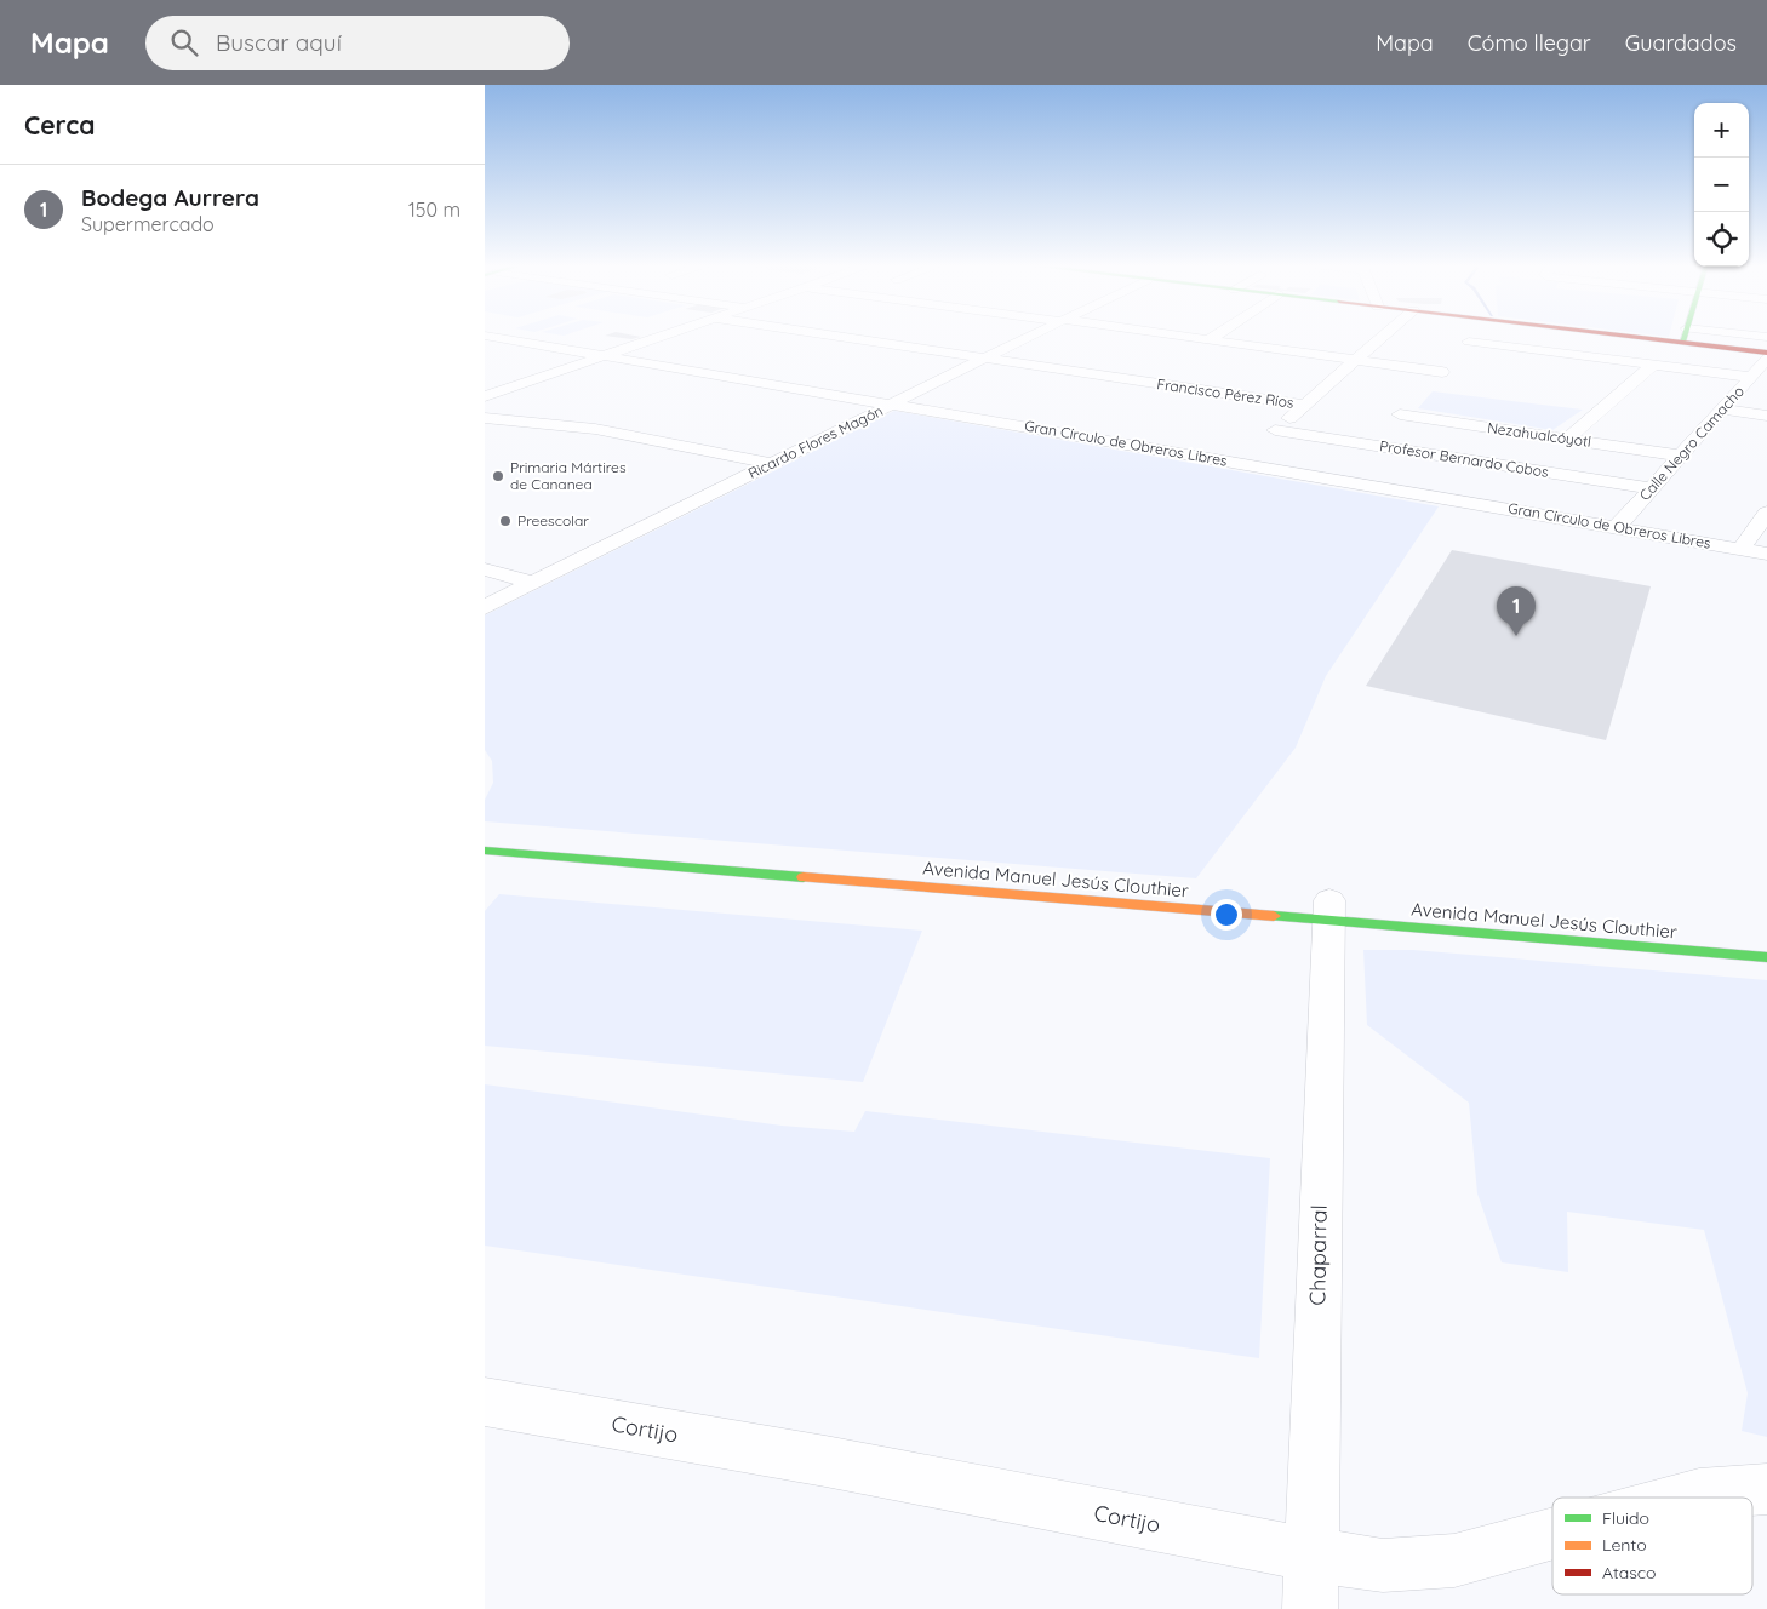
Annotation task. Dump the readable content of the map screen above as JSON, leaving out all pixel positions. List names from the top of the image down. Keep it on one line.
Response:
{"streets":{"street":["Francisco Pérez Ríos","Nezahualcóyotl","Ricardo Flores Magón","Gran Círculo de Obreros Libres","Calle Negro Camacho","Profesor Bernardo Cobos","Avenida Manuel Jesús Clouthier","Chaparral","Cortijo"]},"crossings":[["Francisco Pérez Ríos","Ricardo Flores Magón"],["Nezahualcóyotl","Calle Negro Camacho"],["Ricardo Flores Magón","Gran Círculo de Obreros Libres"],["Gran Círculo de Obreros Libres","Calle Negro Camacho"],["Calle Negro Camacho","Profesor Bernardo Cobos"],["Avenida Manuel Jesús Clouthier","Chaparral"],["Chaparral","Cortijo"]],"places":["Primaria Mártires de Cananea","Preescolar"],"legend":["Fluido","Lento","Atasco"],"page":{"header":"Mapa","search":"Buscar aquí","nav":["Mapa","Cómo llegar","Guardados"],"heading":"Cerca","map_buttons":["+","−"],"list":[{"mark":"1","name":"Bodega Aurrera","note":"Supermercado","value":"150 m"}],"pins":"1"}}
